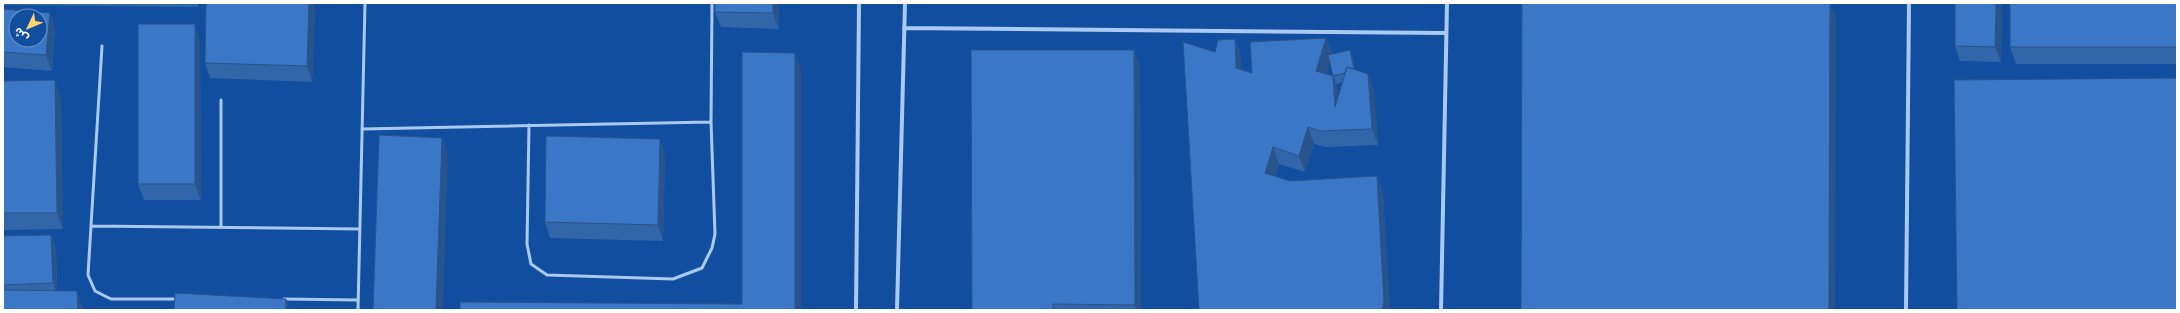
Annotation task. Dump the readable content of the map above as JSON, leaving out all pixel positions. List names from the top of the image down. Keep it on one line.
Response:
{"north":"bottom left"}
